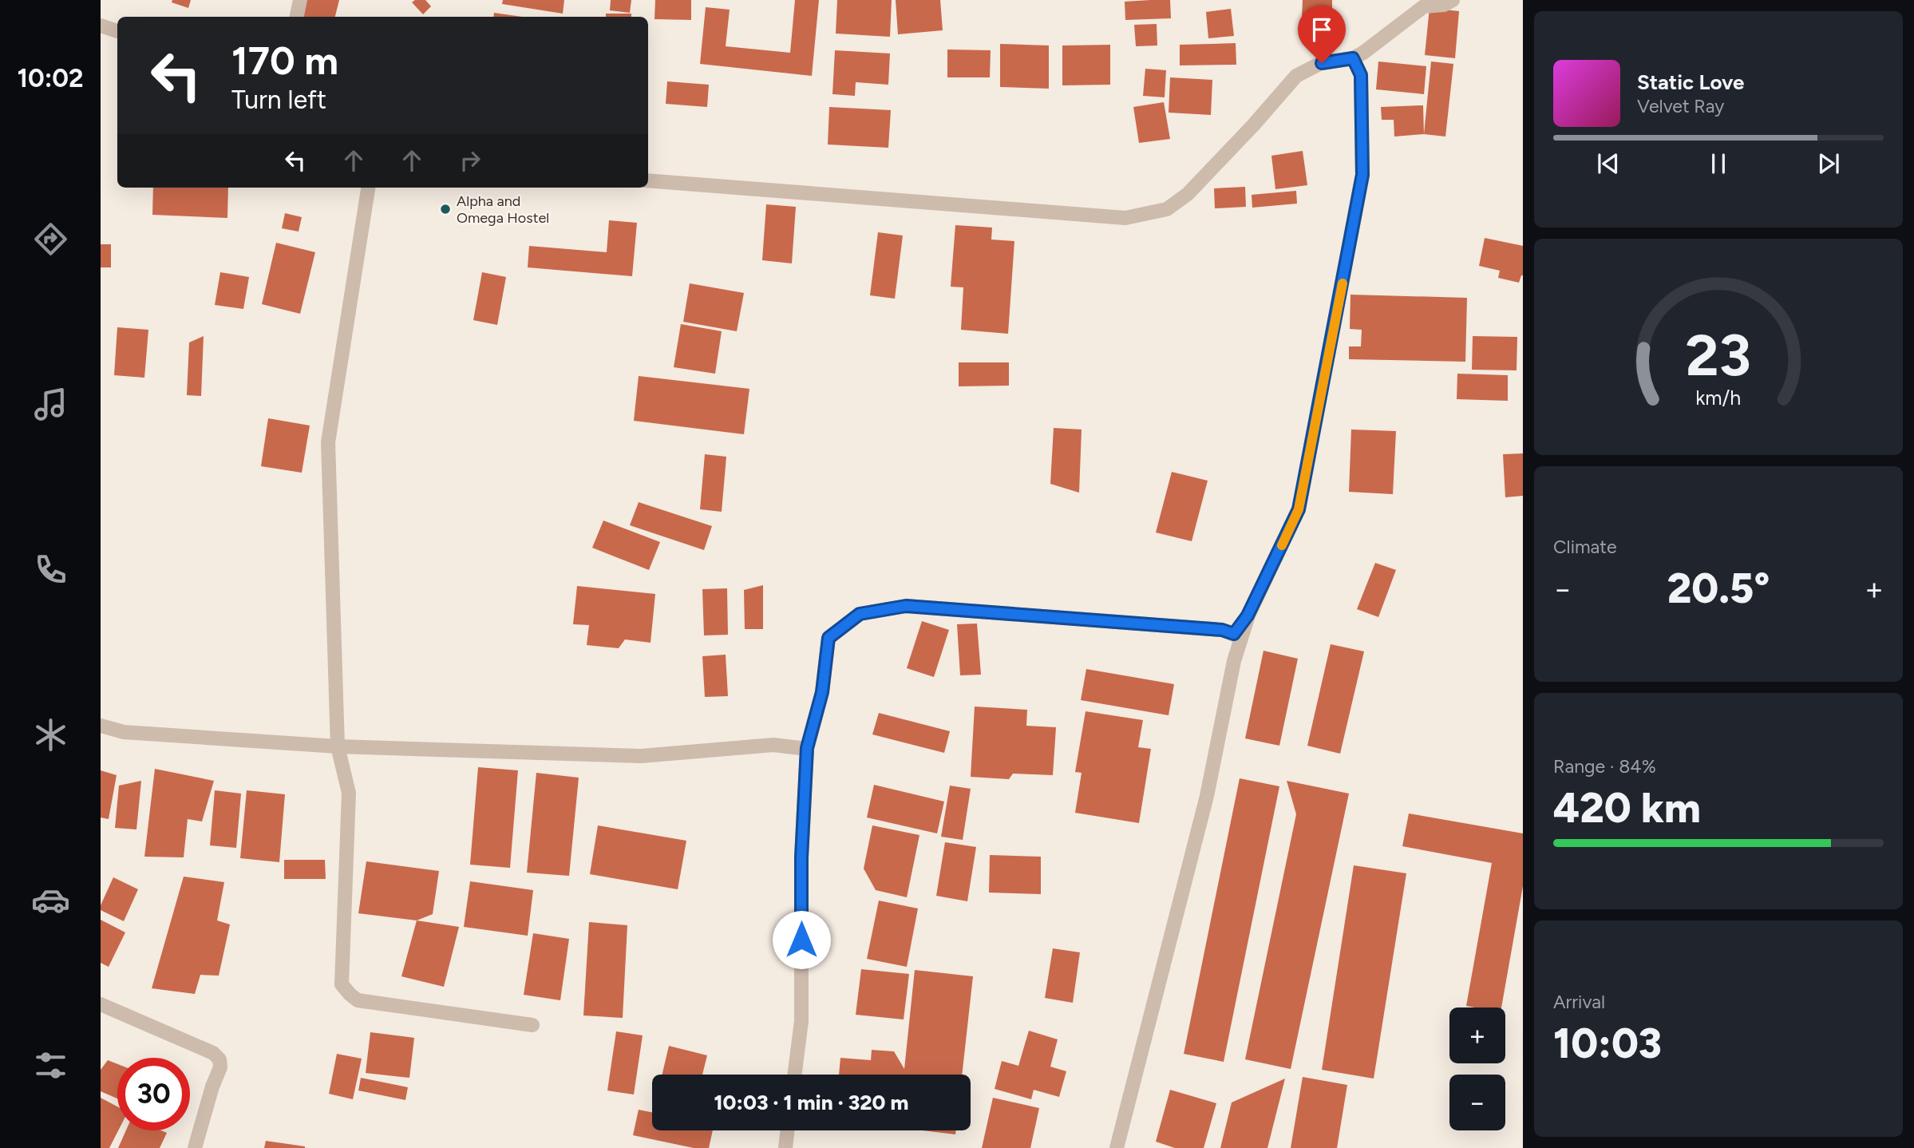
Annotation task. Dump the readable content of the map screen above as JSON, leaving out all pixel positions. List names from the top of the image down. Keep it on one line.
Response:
{"places":["Alpha and Omega Hostel"],"page":{"tabs":"10:02","turn":["170 m","Turn left"],"song":["Static Love","Velvet Ray"],"tile":["Climate",["Range · 84%","420 km"],["Arrival","10:03"]],"heat":["−","20.5°","+"],"map_buttons":["+","−"],"limit":"30","trip":"10:03 · 1 min · 320 m","gauge":["23","km/h"]}}
